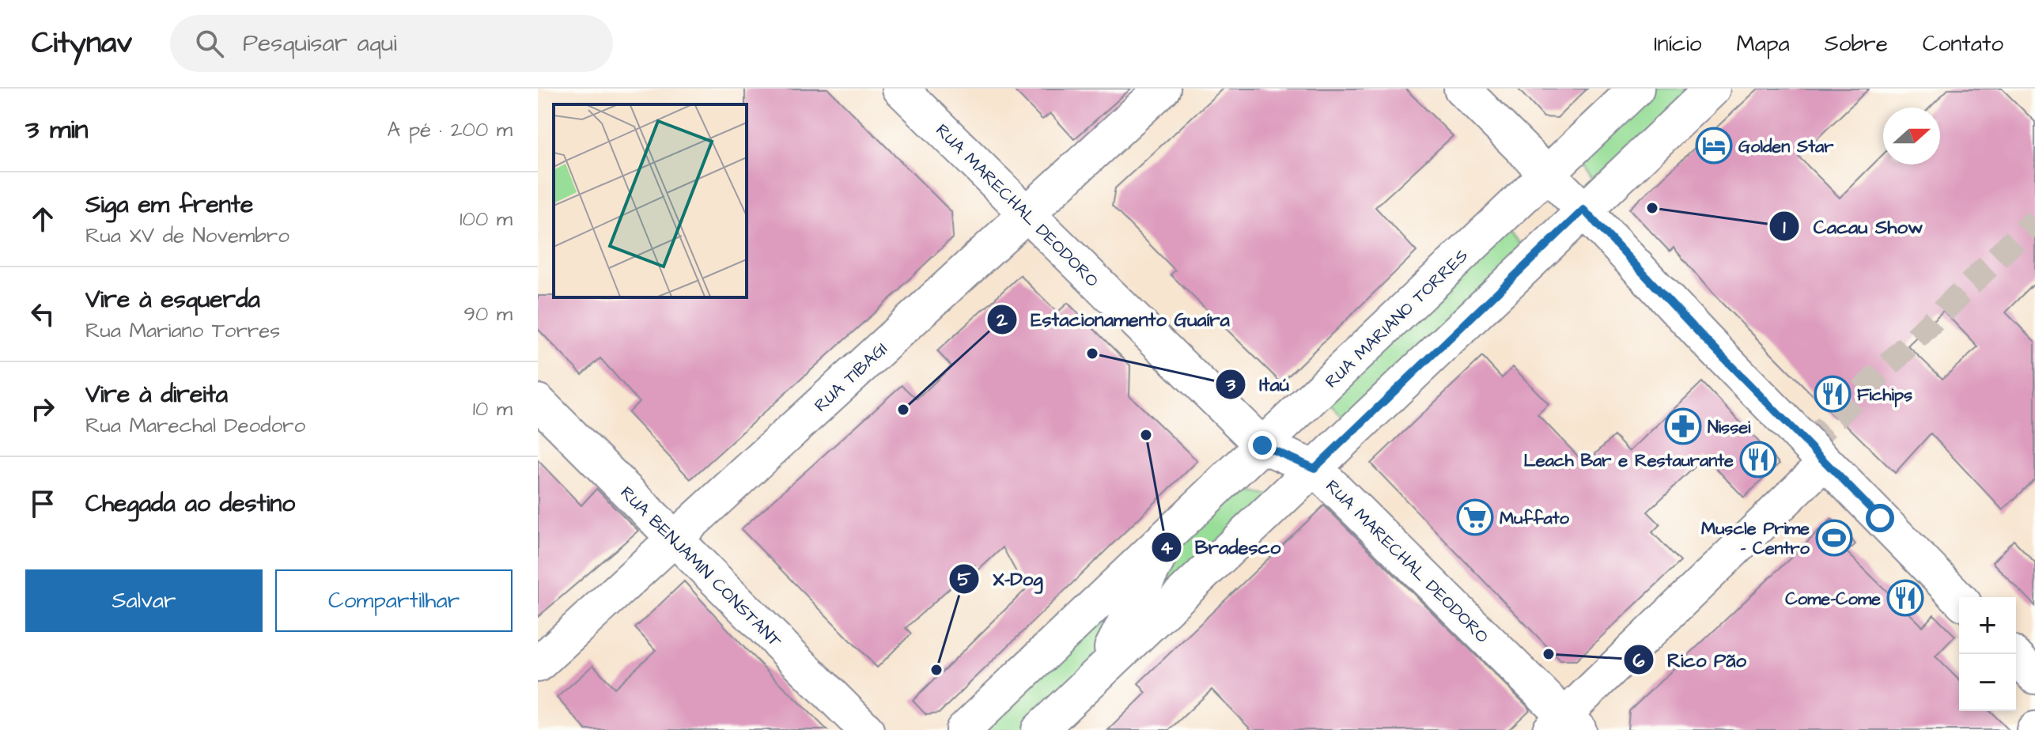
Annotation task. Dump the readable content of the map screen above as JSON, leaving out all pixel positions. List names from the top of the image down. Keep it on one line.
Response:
{"streets":{"main road":["RUA MARECHAL DEODORO","RUA MARIANO TORRES","RUA TIBAGI","RUA BENJAMIN CONSTANT"]},"crossings":[["RUA MARECHAL DEODORO","RUA MARIANO TORRES"],["RUA MARECHAL DEODORO","RUA TIBAGI"],["RUA TIBAGI","RUA BENJAMIN CONSTANT"]],"places":{"hotel":["Golden Star"],"other":["Cacau Show","Itaú","Estacionamento Guaíra","Bradesco","Rico Pão","X-Dog"],"restaurant":["Fichips","Leach Bar e Restaurante","Come-Come"],"pharmacy":["Nissei"],"supermarket":["Muffato"],"sports":["Muscle Prime - Centro"]},"north":"right","page":{"header":"Citynav","search":"Pesquisar aqui","nav":["Início","Mapa","Sobre","Contato"],"heading":["3 min","A pé · 200 m"],"list":[["Siga em frente","Rua XV de Novembro","100 m"],["Vire à esquerda","Rua Mariano Torres","90 m"],["Vire à direita","Rua Marechal Deodoro","10 m"],"Chegada ao destino"],"buttons":["Salvar","Compartilhar"],"map_buttons":["+","−"]}}
